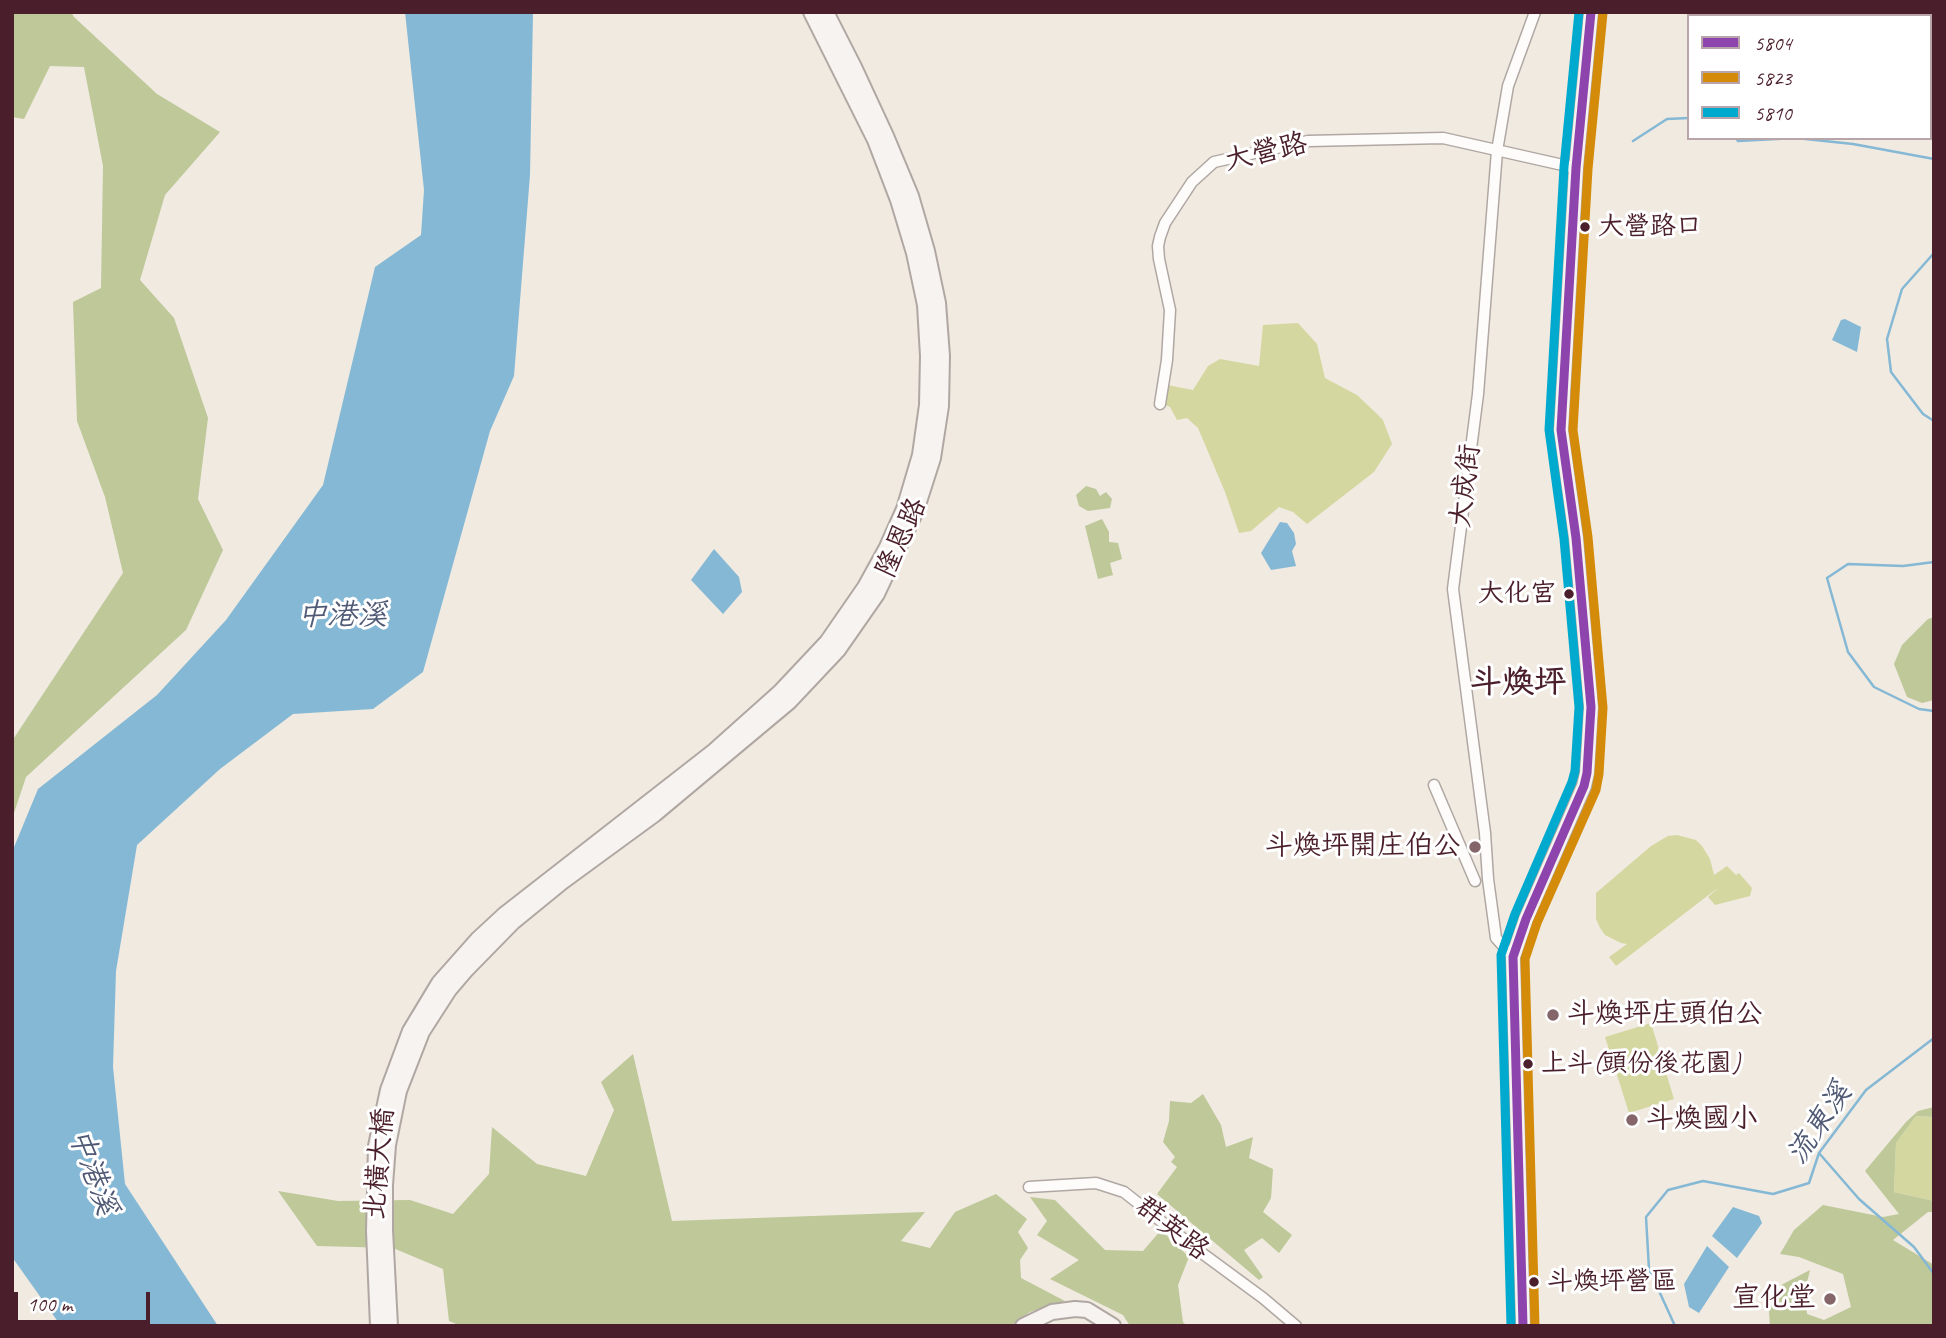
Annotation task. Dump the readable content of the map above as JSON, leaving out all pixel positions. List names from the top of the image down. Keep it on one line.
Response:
{"streets":{"main road":["隆恩路","北橫大橋"],"street":["大營路","大成街","群英路"]},"crossings":[["大營路","大成街"],["隆恩路","北橫大橋"]],"districts":["斗煥坪"],"water":["中港溪","流東溪"],"places":["大營路口","大化宮","斗煥坪開庄伯公","斗煥坪庄頭伯公","上斗(頭份後花園)","斗煥國小","斗煥坪營區","宣化堂"],"lines":["transit line 5804","transit line 5810","transit line 5823"],"legend":["5804","5823","5810"],"scale_bar":"100 m"}
